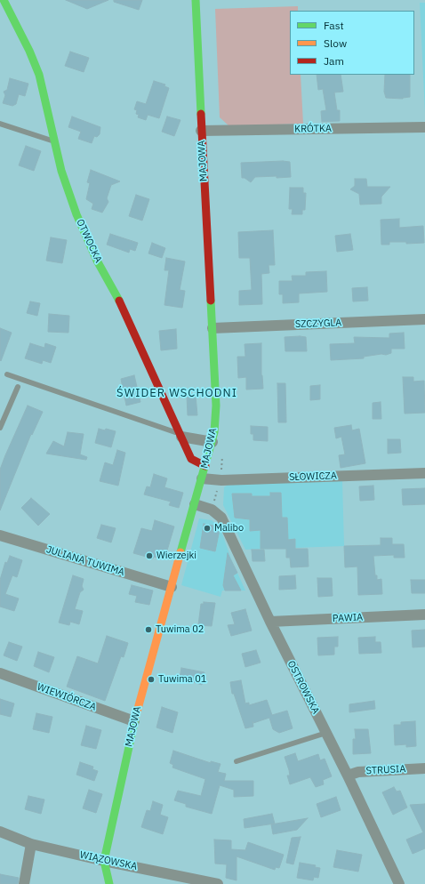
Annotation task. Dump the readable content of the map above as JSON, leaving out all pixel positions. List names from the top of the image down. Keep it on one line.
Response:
{"streets":{"street":["KRÓTKA","MAJOWA","OTWOCKA","SZCZYGLA","SŁOWICZA","JULIANA TUWIMA","PAWIA","OSTROWSKA","WIEWIÓRCZA","STRUSIA","WIĄZOWSKA"]},"crossings":[["KRÓTKA","MAJOWA"],["MAJOWA","OTWOCKA"],["MAJOWA","SZCZYGLA"],["MAJOWA","SŁOWICZA"],["MAJOWA","JULIANA TUWIMA"],["MAJOWA","OSTROWSKA"],["MAJOWA","WIEWIÓRCZA"],["MAJOWA","WIĄZOWSKA"],["PAWIA","OSTROWSKA"],["OSTROWSKA","STRUSIA"]],"districts":["ŚWIDER WSCHODNI"],"places":["Malibo","Wierzejki","Tuwima 02","Tuwima 01"],"legend":["Fast","Slow","Jam"]}
